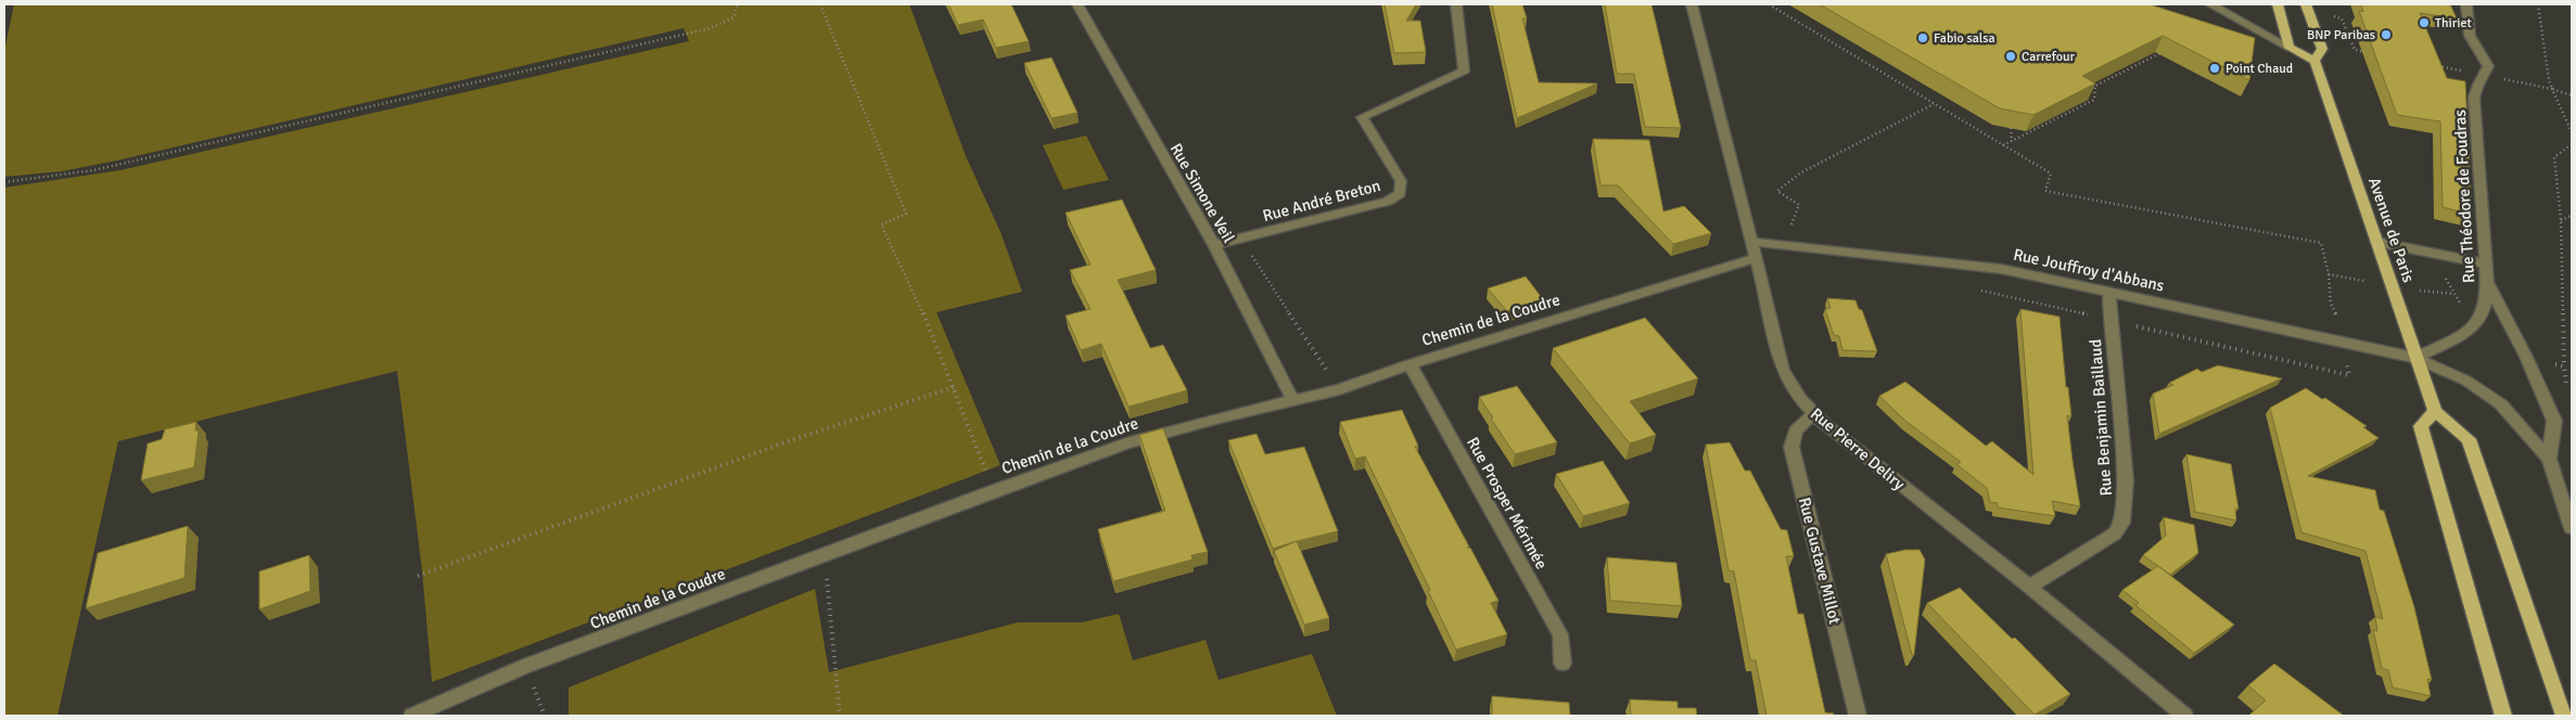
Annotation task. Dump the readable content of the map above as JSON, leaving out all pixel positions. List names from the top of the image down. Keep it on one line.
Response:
{"streets":{"main road":["Avenue de Paris"],"street":["Rue Simone Veil","Rue Théodore de Foudras","Rue André Breton","Rue Jouffroy d'Abbans","Chemin de la Coudre","Rue Benjamin Baillaud","Rue Pierre Deliry","Rue Prosper Mérimée","Rue Gustave Millot"]},"crossings":[["Rue Simone Veil","Rue André Breton"],["Rue Simone Veil","Chemin de la Coudre"],["Rue Théodore de Foudras","Avenue de Paris"],["Rue Théodore de Foudras","Rue Jouffroy d'Abbans"],["Avenue de Paris","Rue Jouffroy d'Abbans"],["Rue Jouffroy d'Abbans","Rue Benjamin Baillaud"],["Rue Jouffroy d'Abbans","Rue Pierre Deliry"],["Chemin de la Coudre","Rue Pierre Deliry"],["Chemin de la Coudre","Rue Prosper Mérimée"],["Rue Benjamin Baillaud","Rue Pierre Deliry"],["Rue Pierre Deliry","Rue Gustave Millot"]],"places":["Thiriet","BNP Paribas","Fabio salsa","Carrefour","Point Chaud"]}
